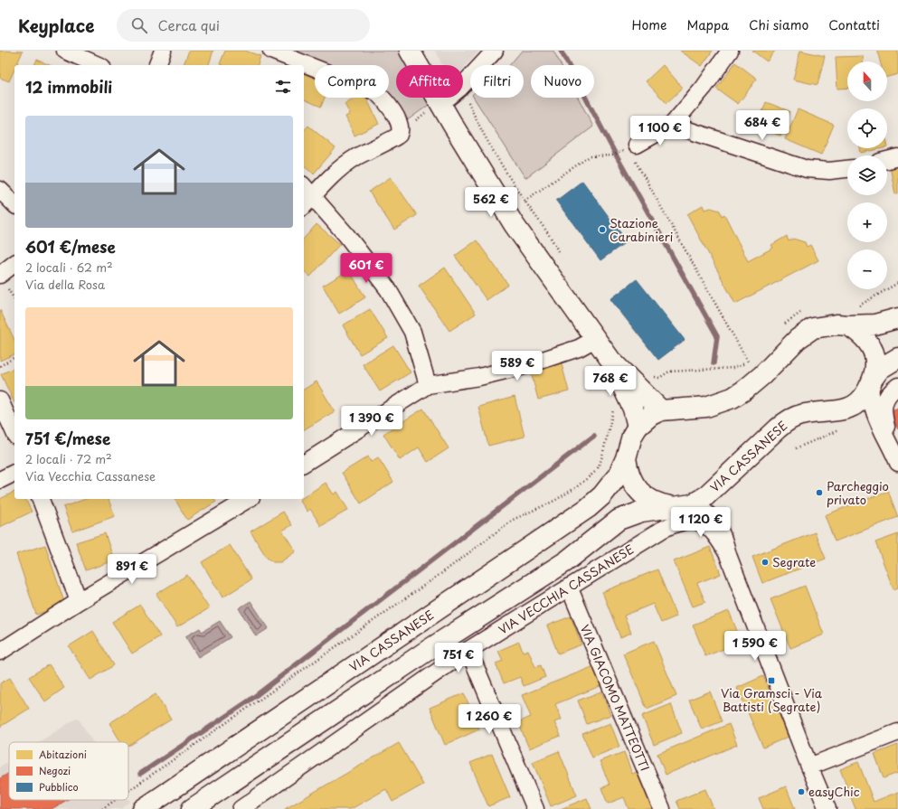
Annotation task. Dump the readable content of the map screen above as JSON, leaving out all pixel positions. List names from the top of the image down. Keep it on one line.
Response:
{"streets":{"main road":["VIA CASSANESE"],"street":["VIA VECCHIA CASSANESE","VIA GIACOMO MATTEOTTI"]},"crossings":[["VIA VECCHIA CASSANESE","VIA GIACOMO MATTEOTTI"]],"places":{"other":["Stazione Carabinieri","Parcheggio privato","Segrate","easyChic"],"transit":["Via Gramsci - Via Battisti (Segrate)"]},"legend":["Abitazioni","Negozi","Pubblico"],"north":"top","page":{"header":"Keyplace","search":"Cerca qui","nav":["Home","Mappa","Chi siamo","Contatti"],"map_buttons":["+","−"],"chip":["Compra","Affitta","Filtri","Nuovo"],"heading":"12 immobili","list":[{"name":"601 €/mese","note":"2 locali · 62 m² · Via della Rosa"},{"name":"751 €/mese","note":"2 locali · 72 m² · Via Vecchia Cassanese"}],"price":["684 €","1 100 €","562 €","601 €","589 €","768 €","1 390 €","1 120 €","891 €","1 590 €","751 €","1 260 €"]}}
